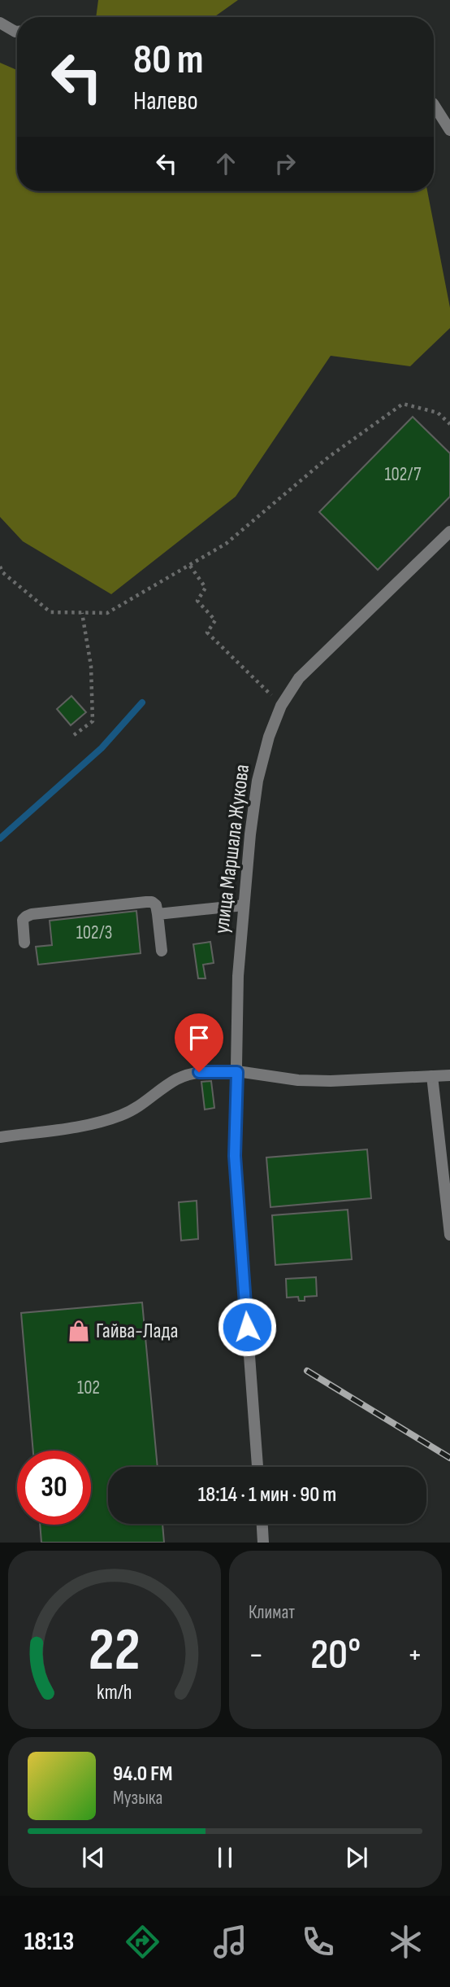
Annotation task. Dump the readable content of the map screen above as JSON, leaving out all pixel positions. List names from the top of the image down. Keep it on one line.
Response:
{"streets":{"street":["улица Маршала Жукова"]},"places":{"shop":["Гайва-Лада"]},"house_numbers":["102/7","102/3","102"],"page":{"turn":["80 m","Налево"],"limit":"30","trip":"18:14 · 1 мин · 90 m","tile":"Климат","heat":["−","20°","+"],"song":["94.0 FM","Музыка"],"tabs":"18:13","gauge":["22","km/h"]}}
